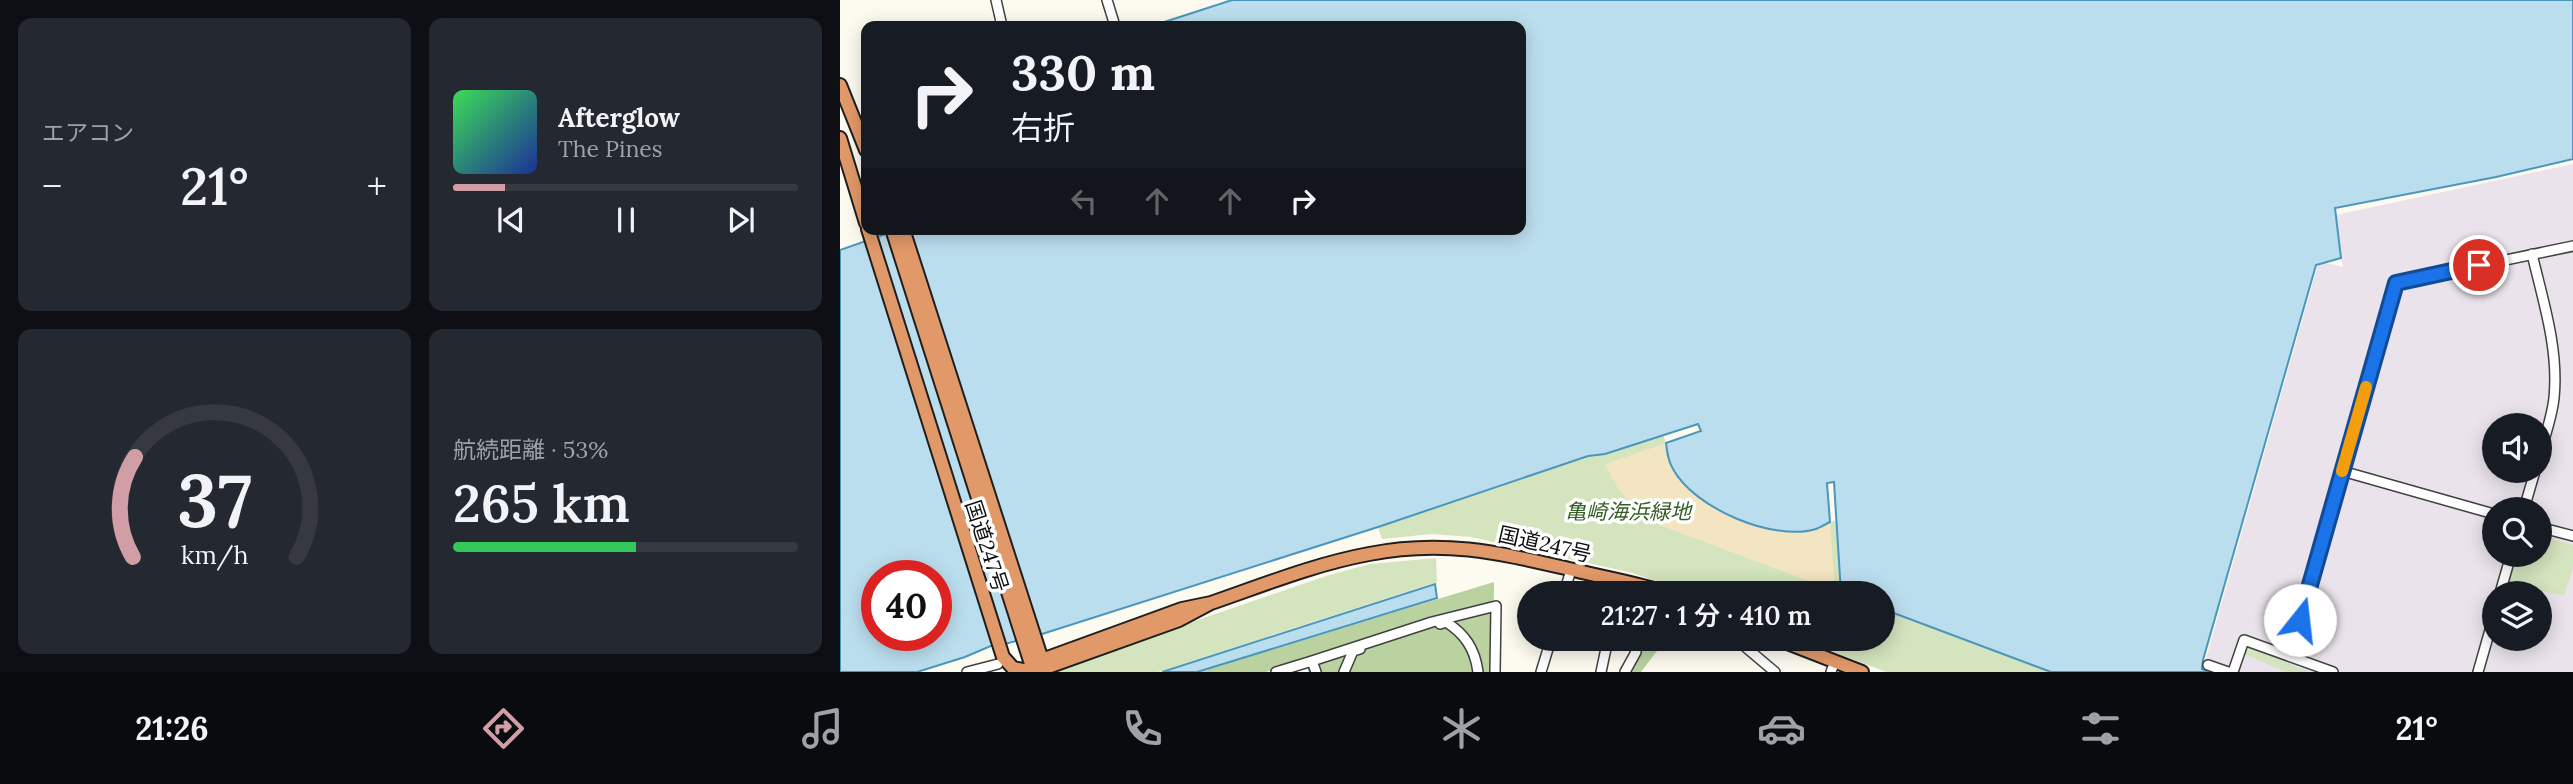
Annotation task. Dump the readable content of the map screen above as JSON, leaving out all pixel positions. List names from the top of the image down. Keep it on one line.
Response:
{"streets":{"highway":["国道247号"]},"parks":["亀崎海浜緑地"],"page":{"tile":["エアコン",["航続距離 · 53%","265 km"]],"turn":["330 m","右折"],"song":["Afterglow","The Pines"],"heat":["−","21°","+"],"limit":"40","trip":"21:27 · 1 分 · 410 m","tabs":["21:26","21°"],"gauge":["37","km/h"]}}
